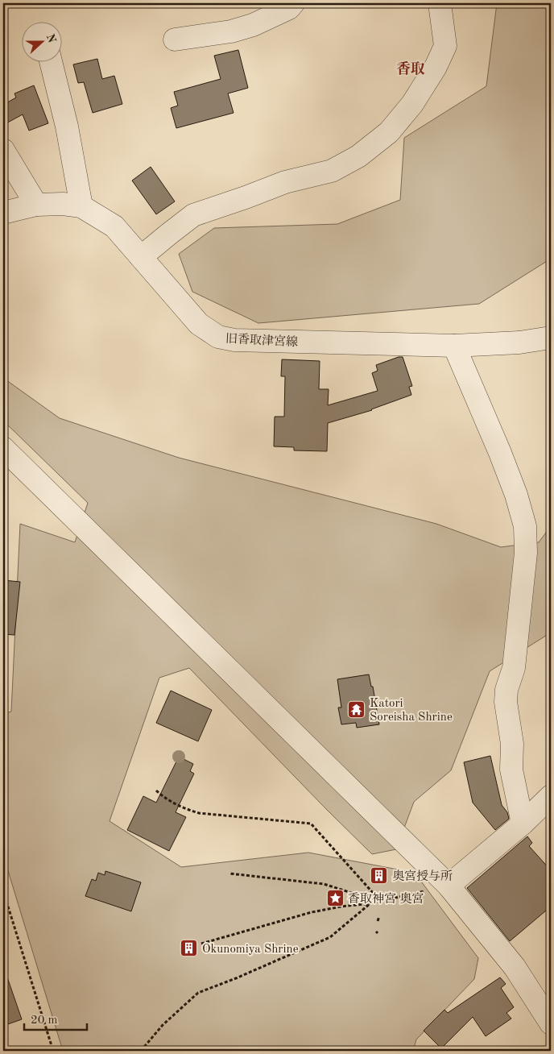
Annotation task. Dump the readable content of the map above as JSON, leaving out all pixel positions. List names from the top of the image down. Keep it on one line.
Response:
{"streets":{"street":["旧香取津宮線"]},"districts":["香取"],"places":{"temple":["Katori Soreisha Shrine"],"building":["奥宮授与所","Okunomiya Shrine"],"place":["香取神宮 奥宮"]},"scale_bar":"20 m","north":"right"}
